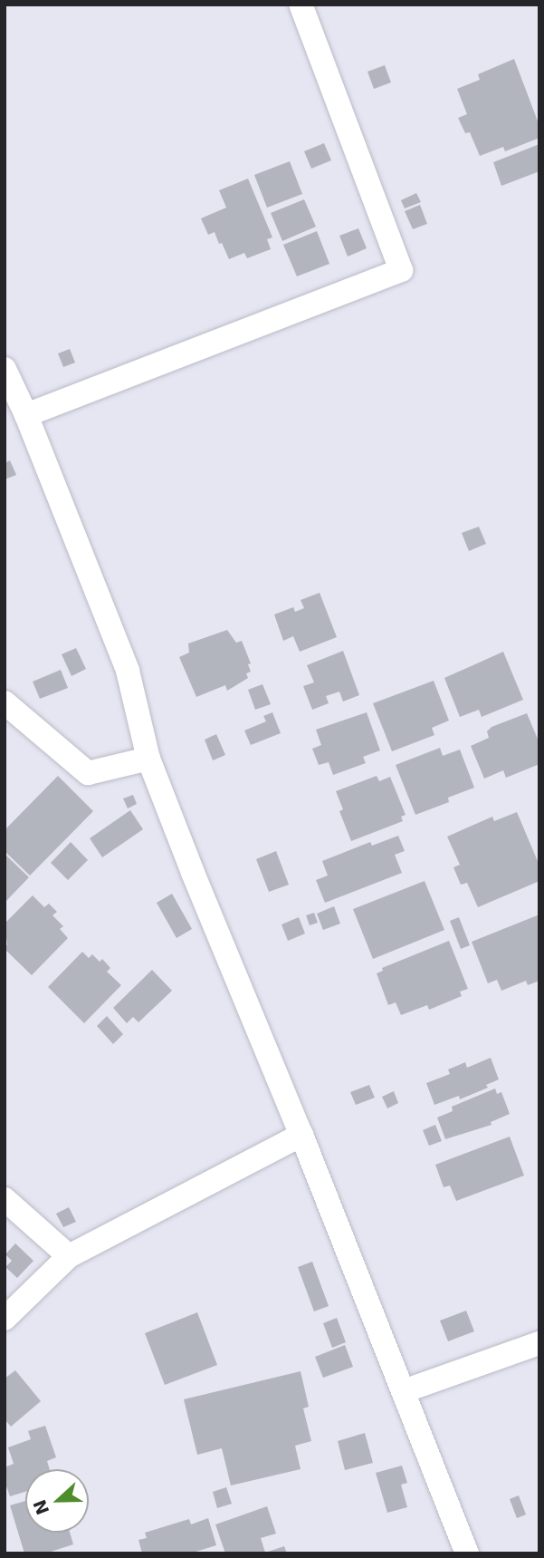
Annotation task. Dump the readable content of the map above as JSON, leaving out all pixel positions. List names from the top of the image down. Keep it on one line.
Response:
{"north":"left"}
